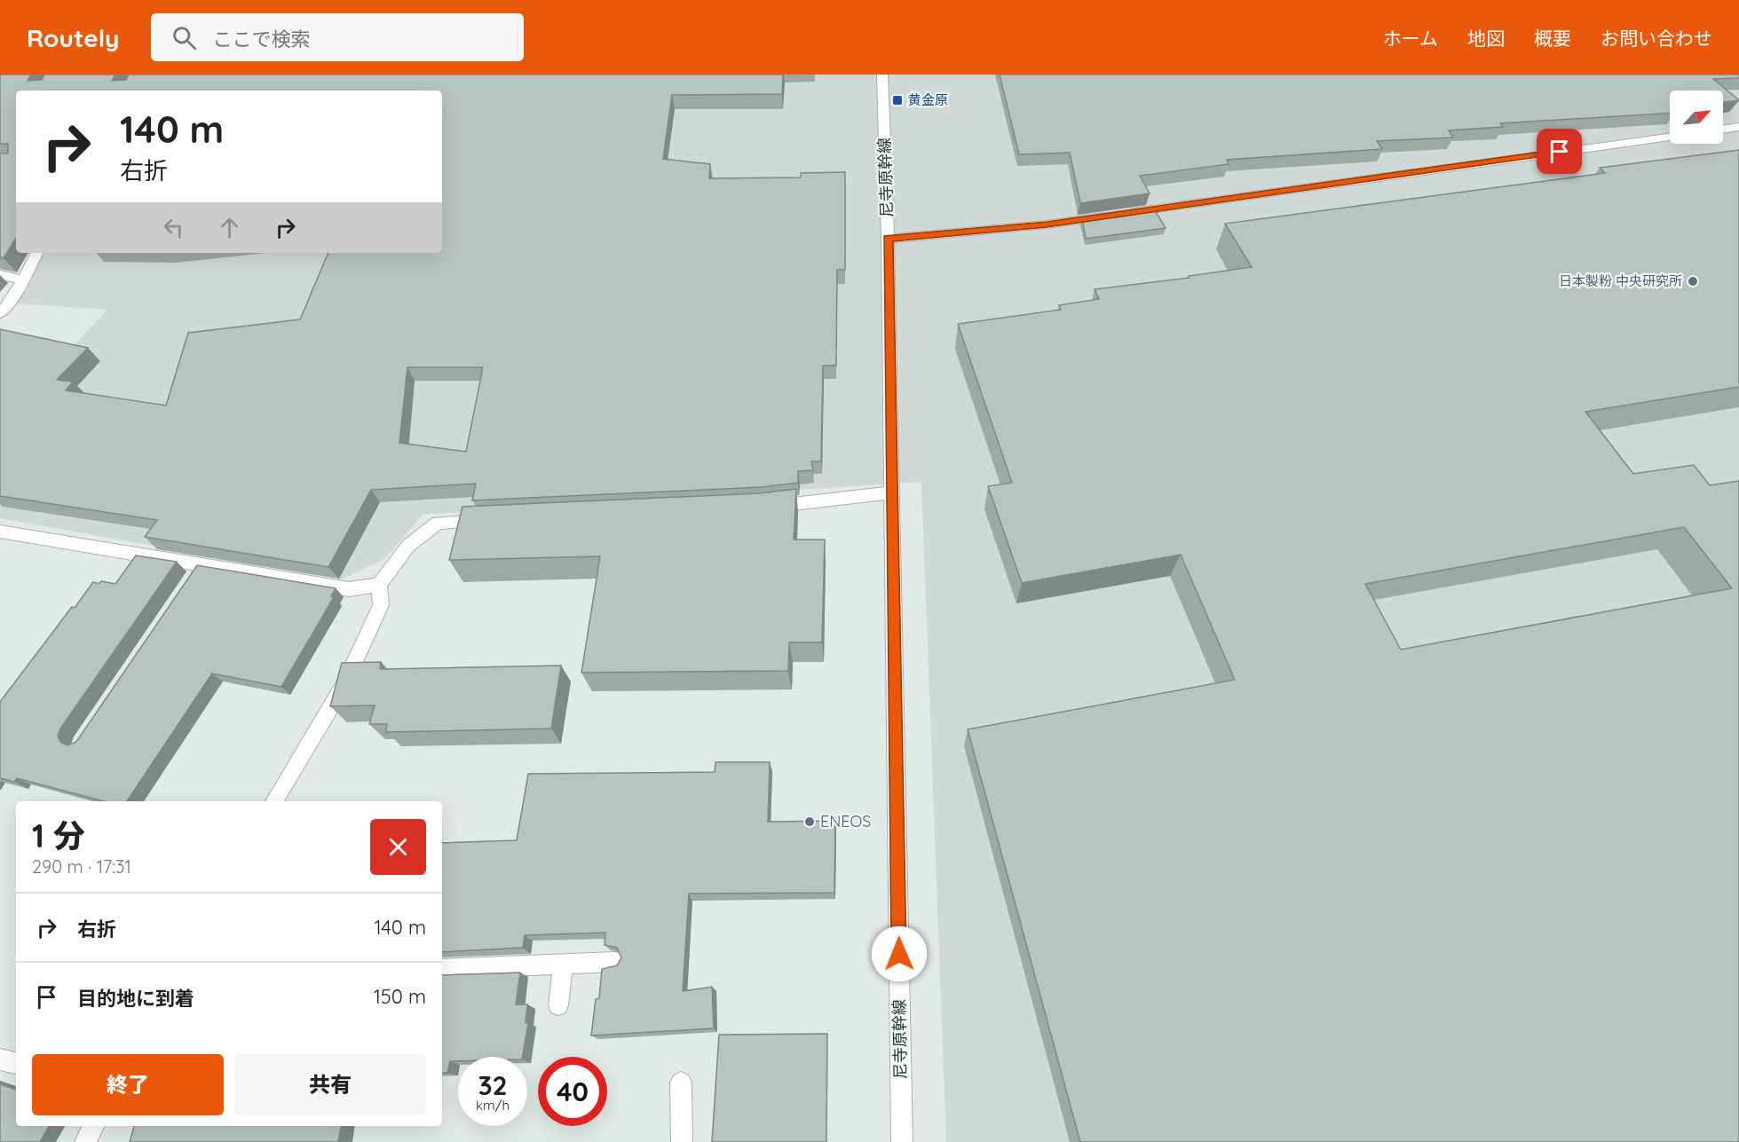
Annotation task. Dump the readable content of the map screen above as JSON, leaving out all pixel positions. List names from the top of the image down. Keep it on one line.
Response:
{"streets":{"street":["尼寺原幹線"]},"places":{"transit":["黄金原"],"other":["日本製粉 中央研究所","ENEOS"]},"north":"top right","page":{"header":"Routely","search":"ここで検索","nav":["ホーム","地図","概要","お問い合わせ"],"turn":["140 m","右折"],"heading":["1 分","290 m · 17:31"],"list":[{"name":"右折","value":"140 m"},{"name":"目的地に到着","value":"150 m"}],"buttons":["終了","共有"],"speed":"32 km/h","limit":"40"}}
